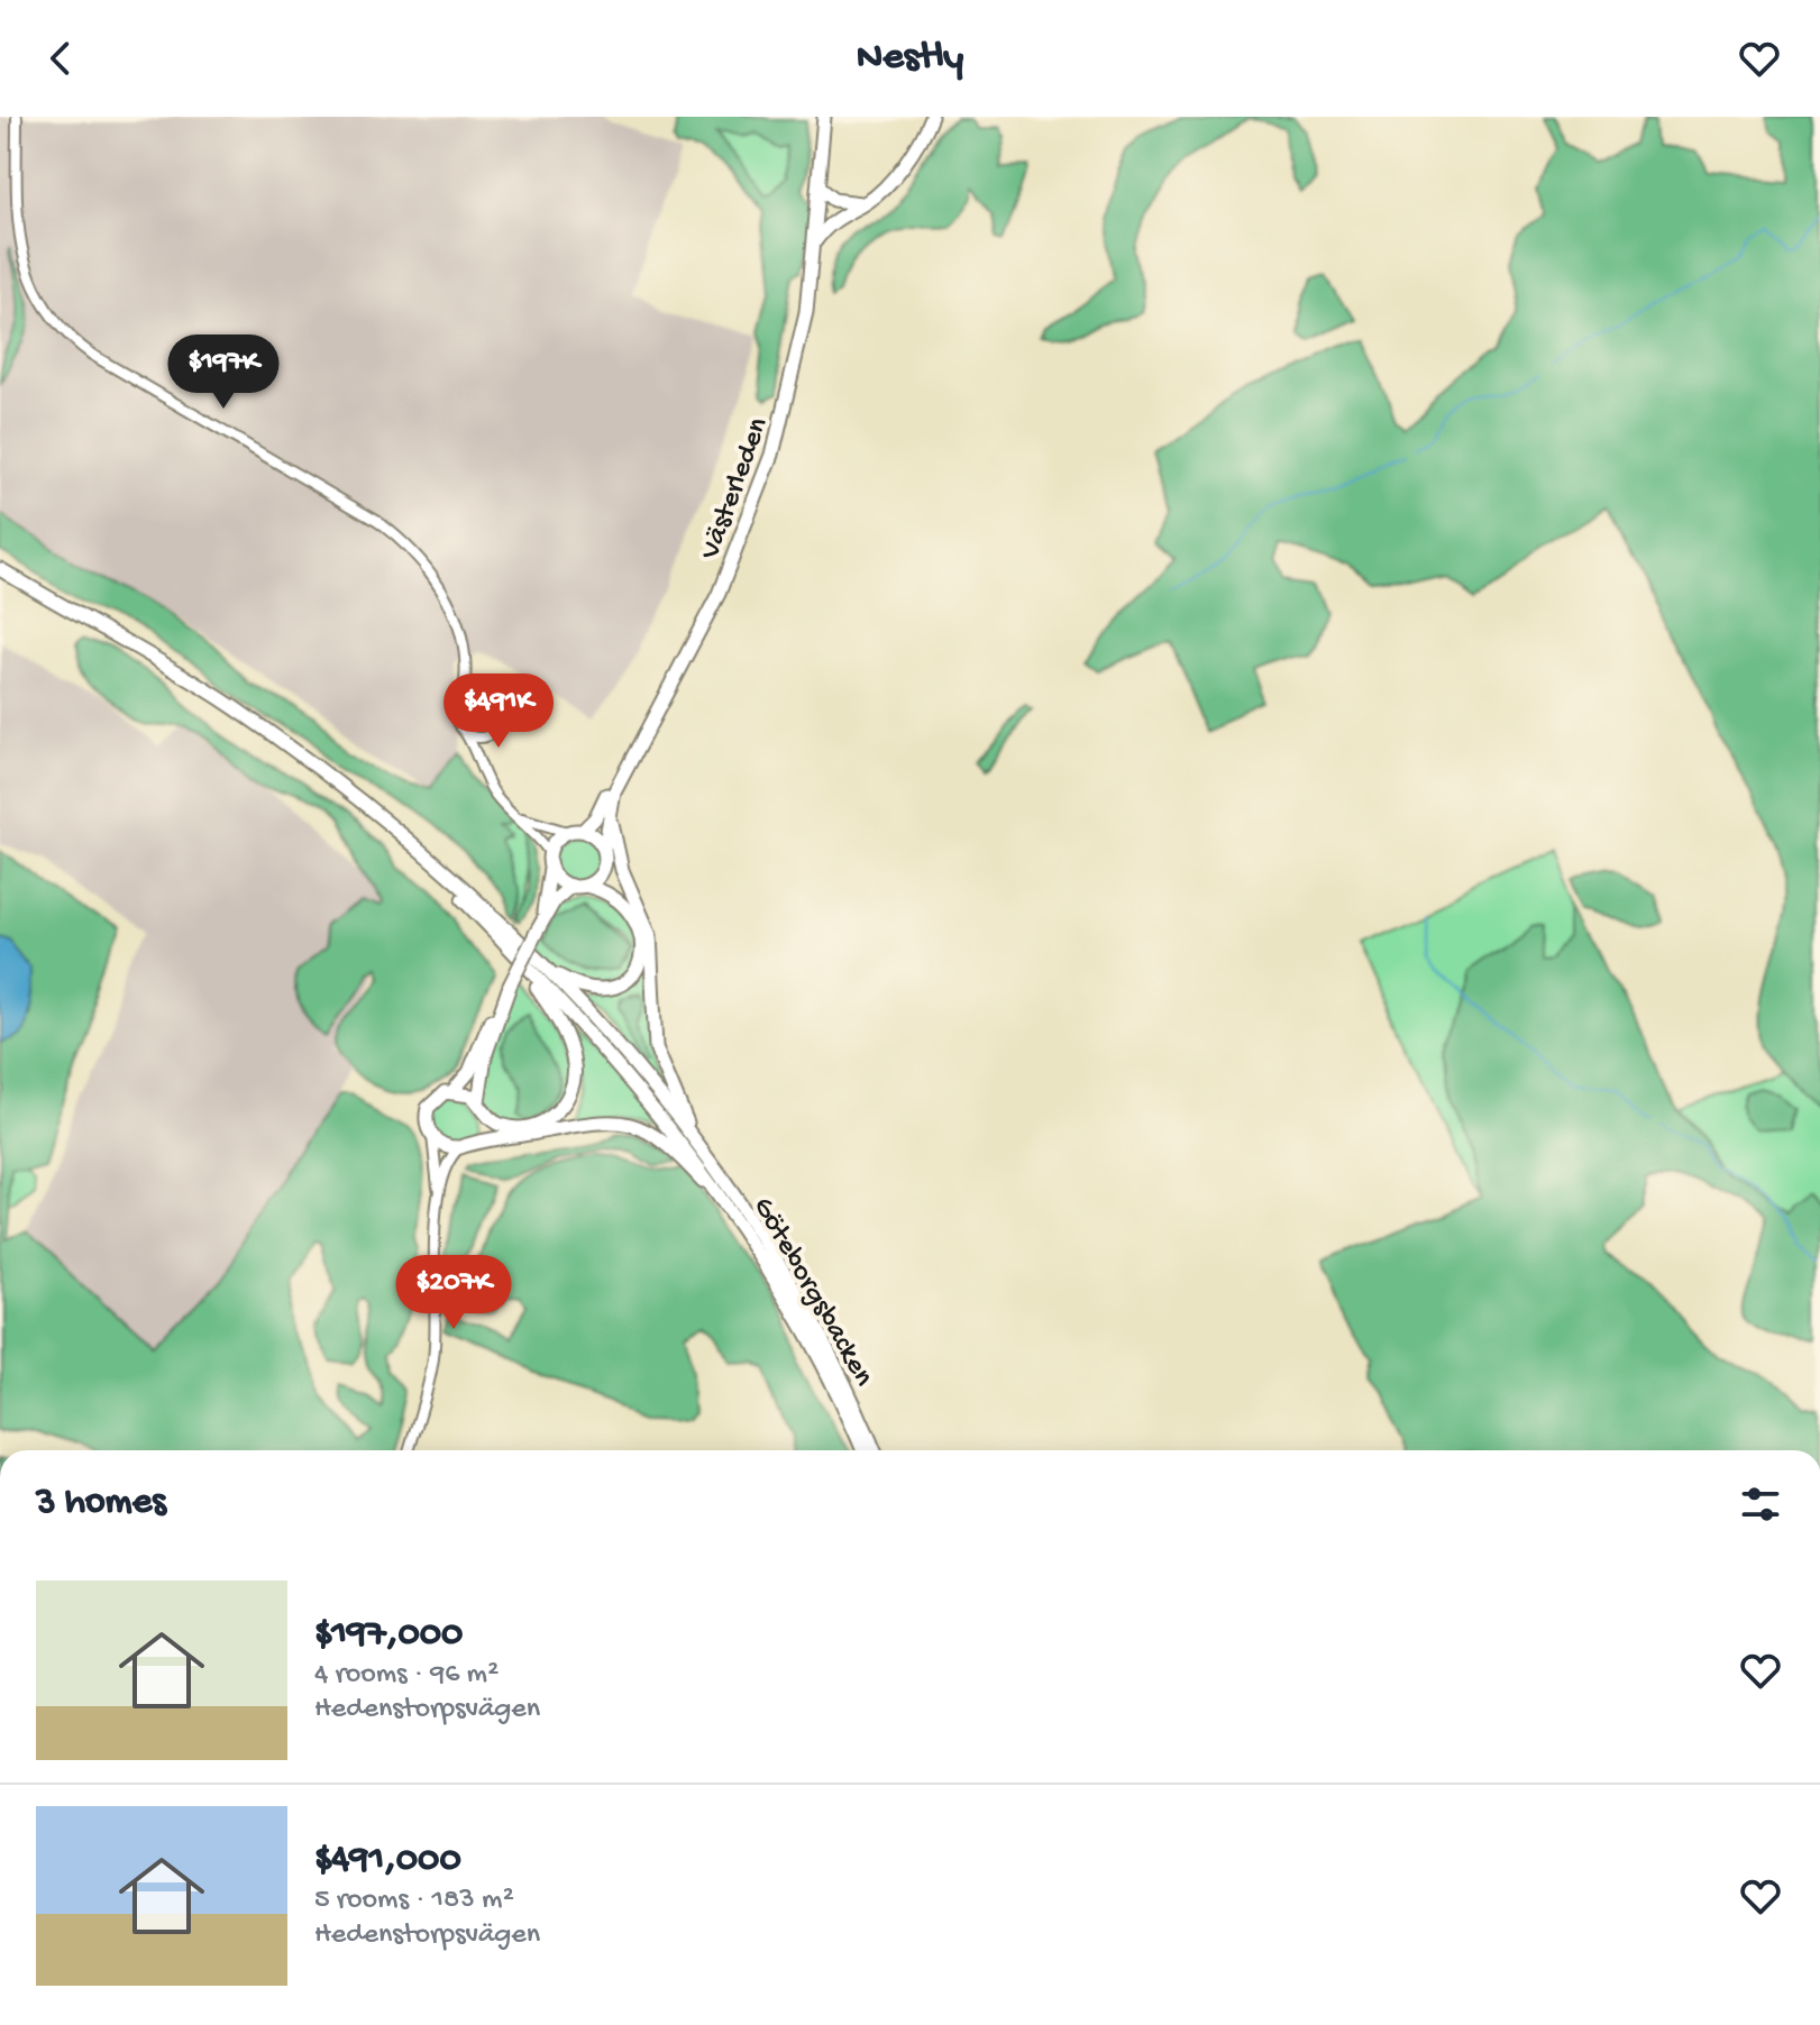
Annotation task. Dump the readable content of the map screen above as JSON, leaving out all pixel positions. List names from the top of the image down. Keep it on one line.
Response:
{"streets":{"highway":["Västerleden","Göteborgsbacken"]},"page":{"header":"Nestly","price":["$197K","$491K","$207K"],"heading":"3 homes","list":[{"name":"$197,000","note":"4 rooms · 96 m² · Hedenstorpsvägen"},{"name":"$491,000","note":"5 rooms · 183 m² · Hedenstorpsvägen"}]}}
